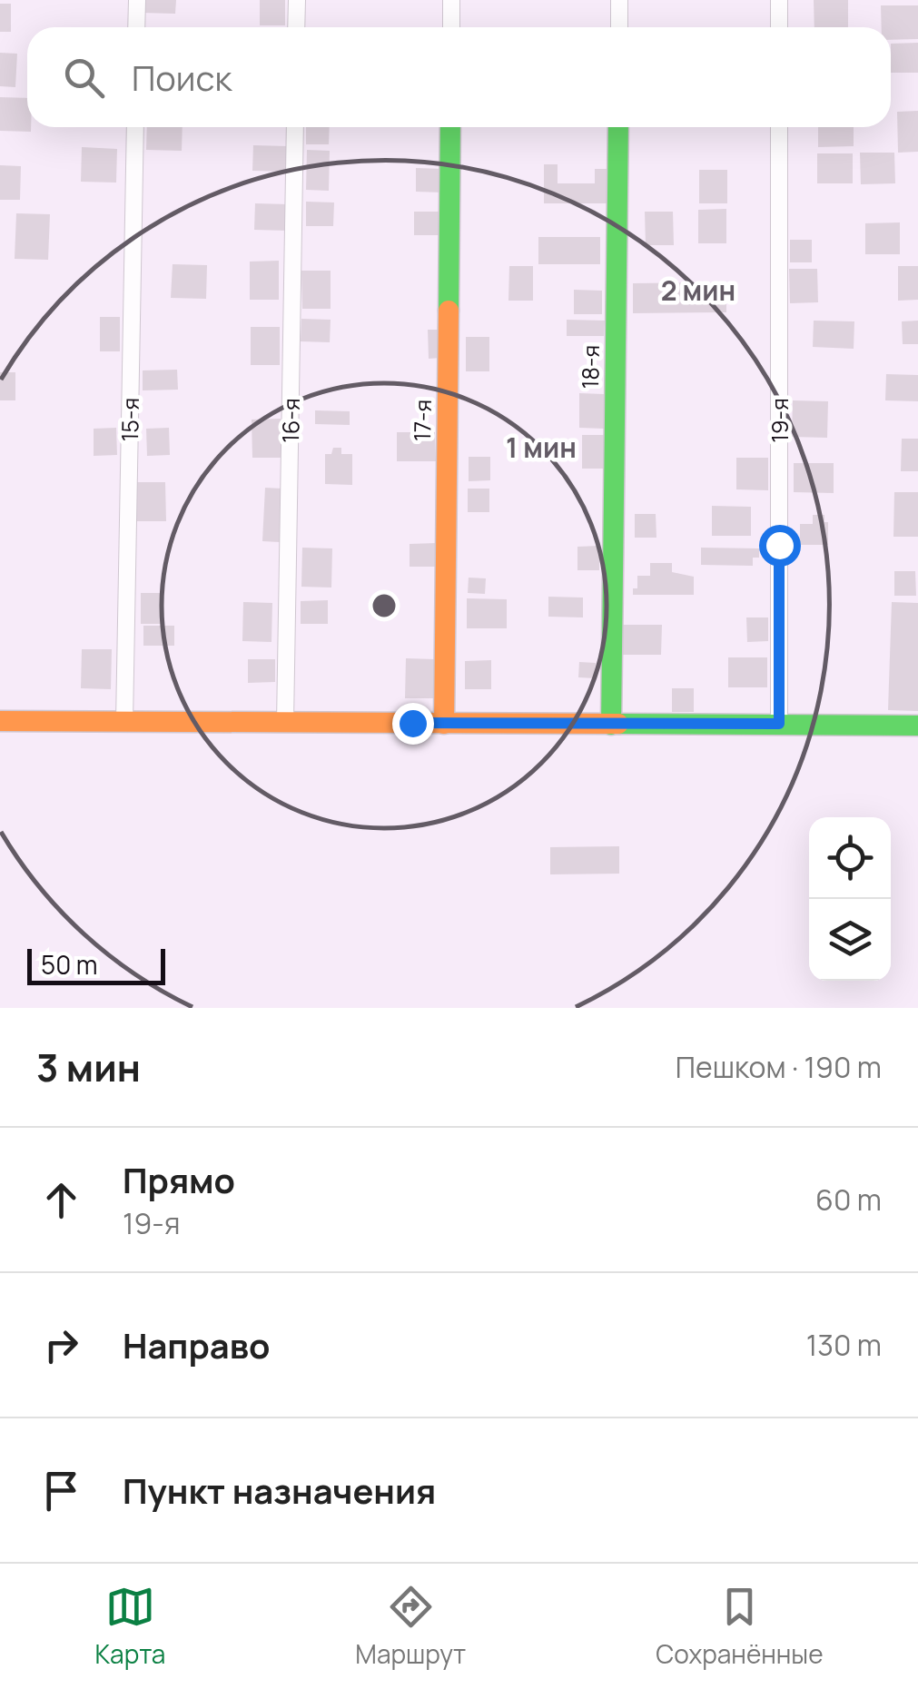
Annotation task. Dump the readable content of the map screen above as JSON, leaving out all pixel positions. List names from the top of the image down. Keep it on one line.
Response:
{"streets":{"street":["18-я","15-я","16-я","17-я","19-я"]},"scale_bar":"50 m","page":{"search":"Поиск","scale":"50 m","heading":["3 мин","Пешком · 190 m"],"list":[["Прямо","19-я","60 m"],["Направо","130 m"],"Пункт назначения"],"nav":["Карта","Маршрут","Сохранённые"]},"rings":["2 мин","1 мин"]}
